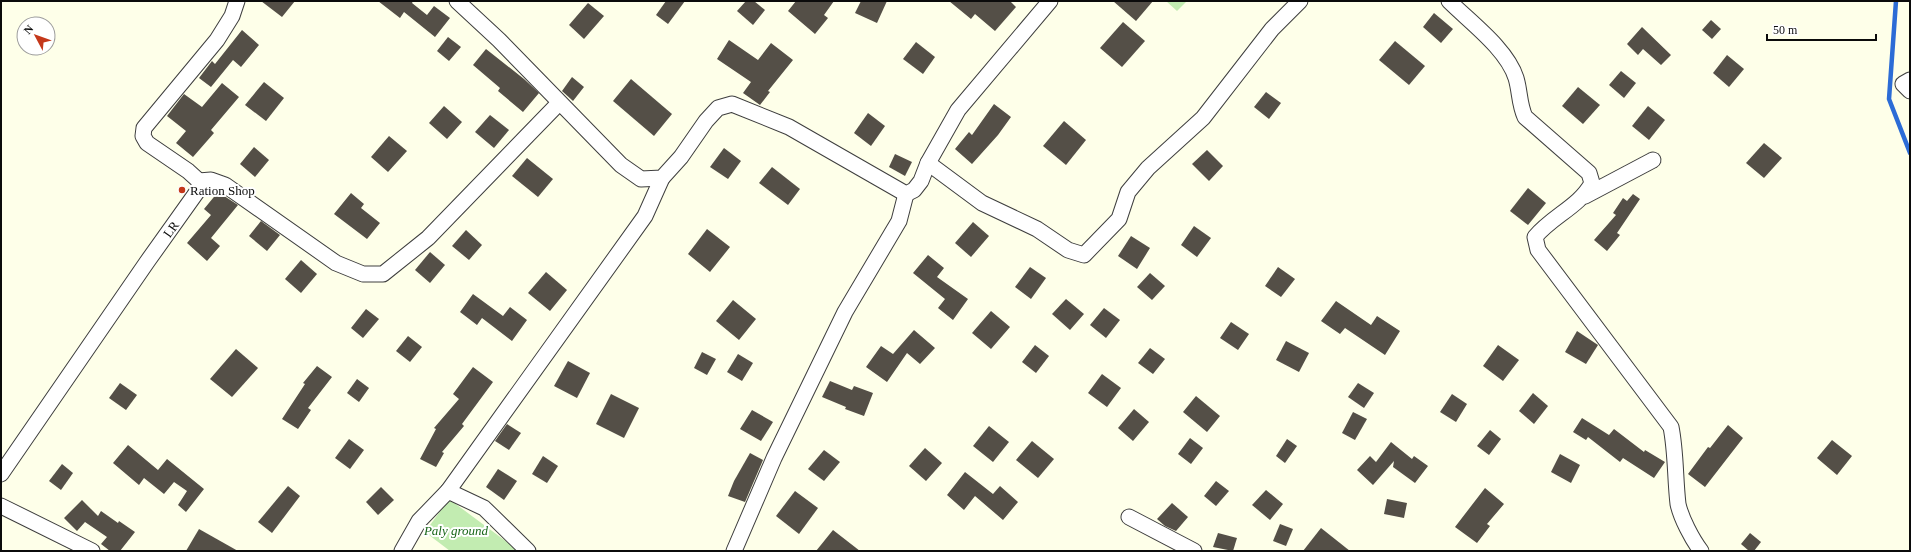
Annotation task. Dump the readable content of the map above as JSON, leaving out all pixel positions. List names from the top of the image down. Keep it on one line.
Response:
{"streets":{"street":["LR"]},"parks":["Paly ground"],"places":["Ration Shop"],"scale_bar":"50 m","north":"top left"}
